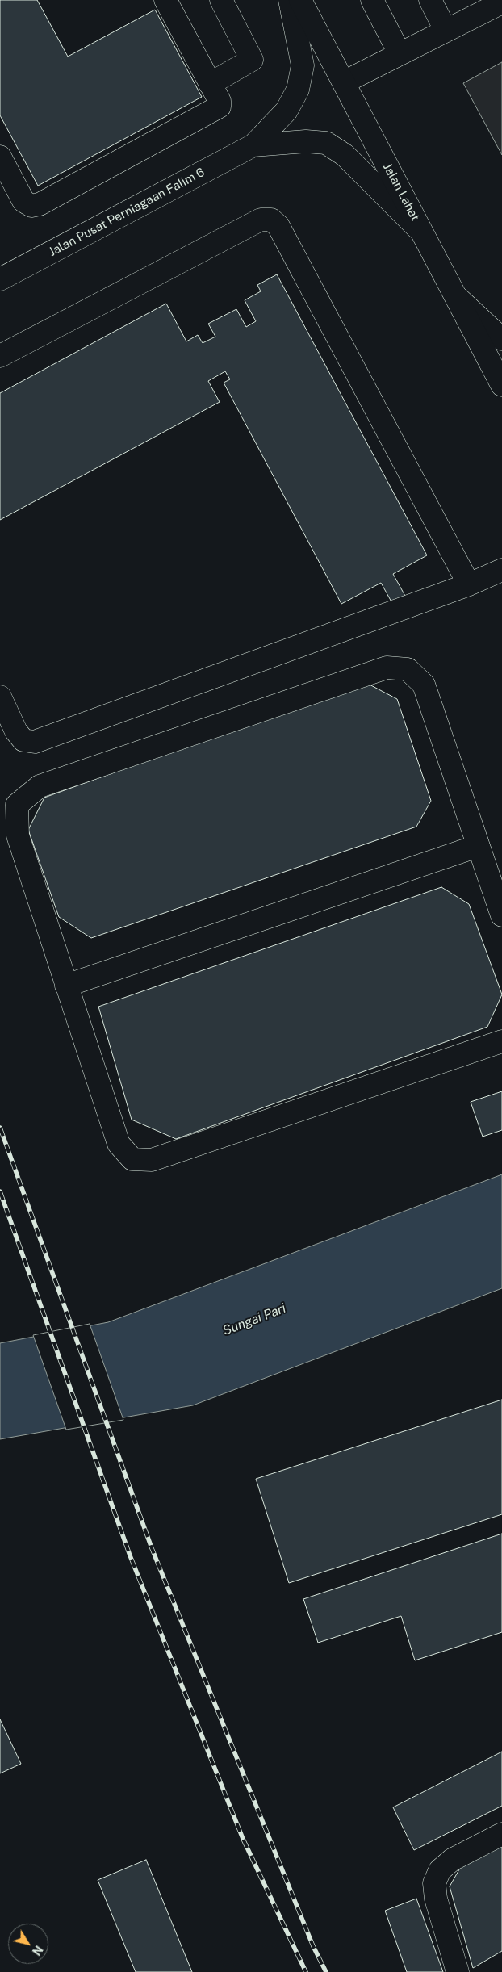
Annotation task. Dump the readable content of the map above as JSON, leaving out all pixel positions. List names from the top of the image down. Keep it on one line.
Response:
{"streets":{"street":["Jalan Lahat","Jalan Pusat Perniagaan Falim 6"]},"water":["Sungai Pari"],"north":"bottom right"}
